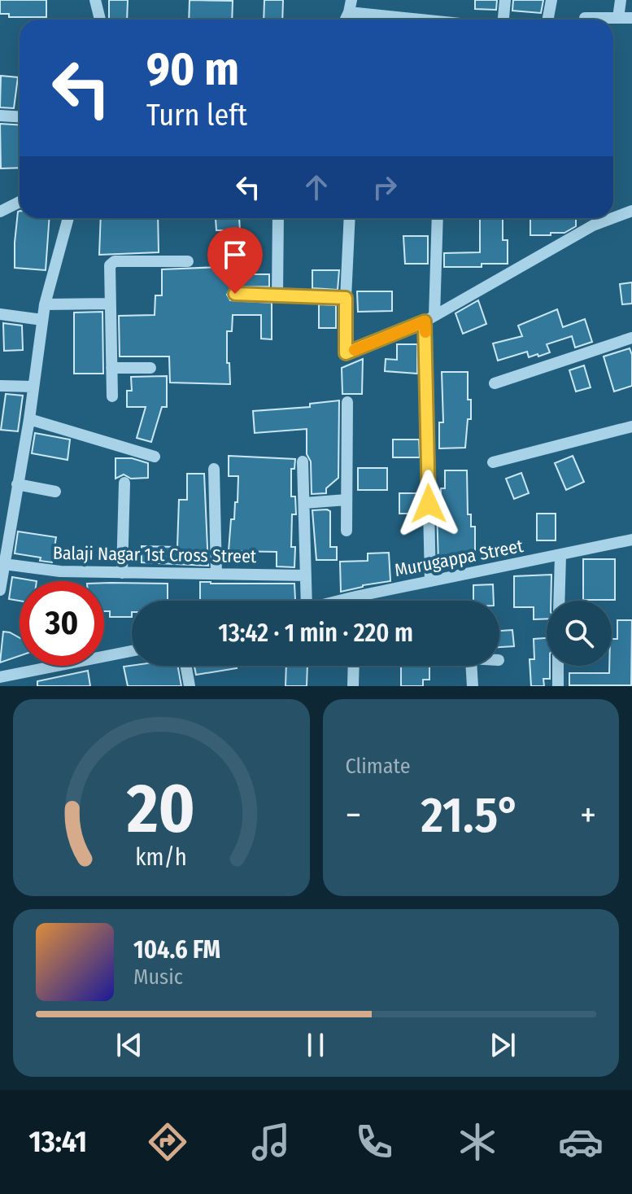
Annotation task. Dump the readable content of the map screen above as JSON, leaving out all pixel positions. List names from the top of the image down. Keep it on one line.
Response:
{"streets":{"street":["Balaji Nagar 1st Cross Street","Murugappa Street"]},"page":{"turn":["90 m","Turn left"],"limit":"30","trip":"13:42 · 1 min · 220 m","tile":"Climate","heat":["−","21.5°","+"],"song":["104.6 FM","Music"],"tabs":"13:41","gauge":["20","km/h"]}}
